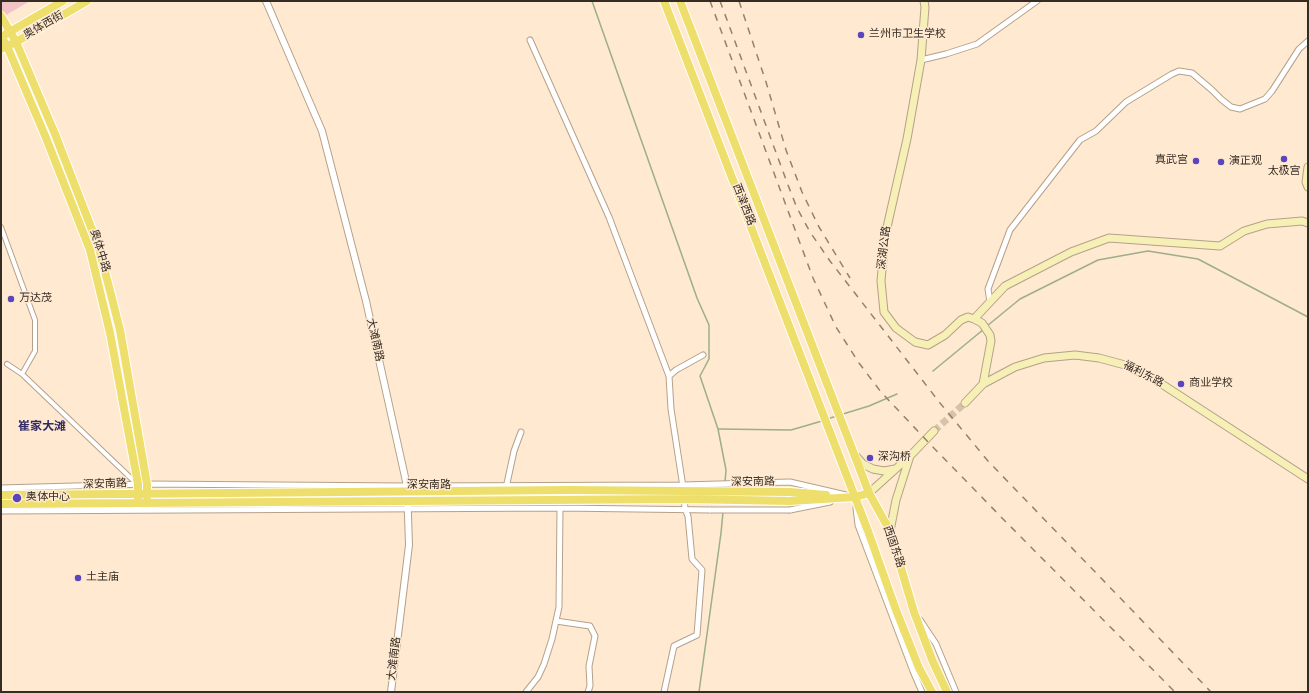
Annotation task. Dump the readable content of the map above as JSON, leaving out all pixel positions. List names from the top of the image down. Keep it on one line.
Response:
{"streets":{"main road":["奥体西街","西津西路","深湖公路","奥体中路","福利东路","深安南路","西固东路"],"street":["大滩南路"]},"crossings":[["奥体西街","奥体中路"],["西津西路","西固东路"],["奥体中路","深安南路"],["大滩南路","深安南路"],["深安南路","西固东路"]],"districts":["崔家大滩"],"places":["兰州市卫生学校","太极宫","真武宫","演正观","万达茂","商业学校","深沟桥","奥体中心","土主庙"]}
